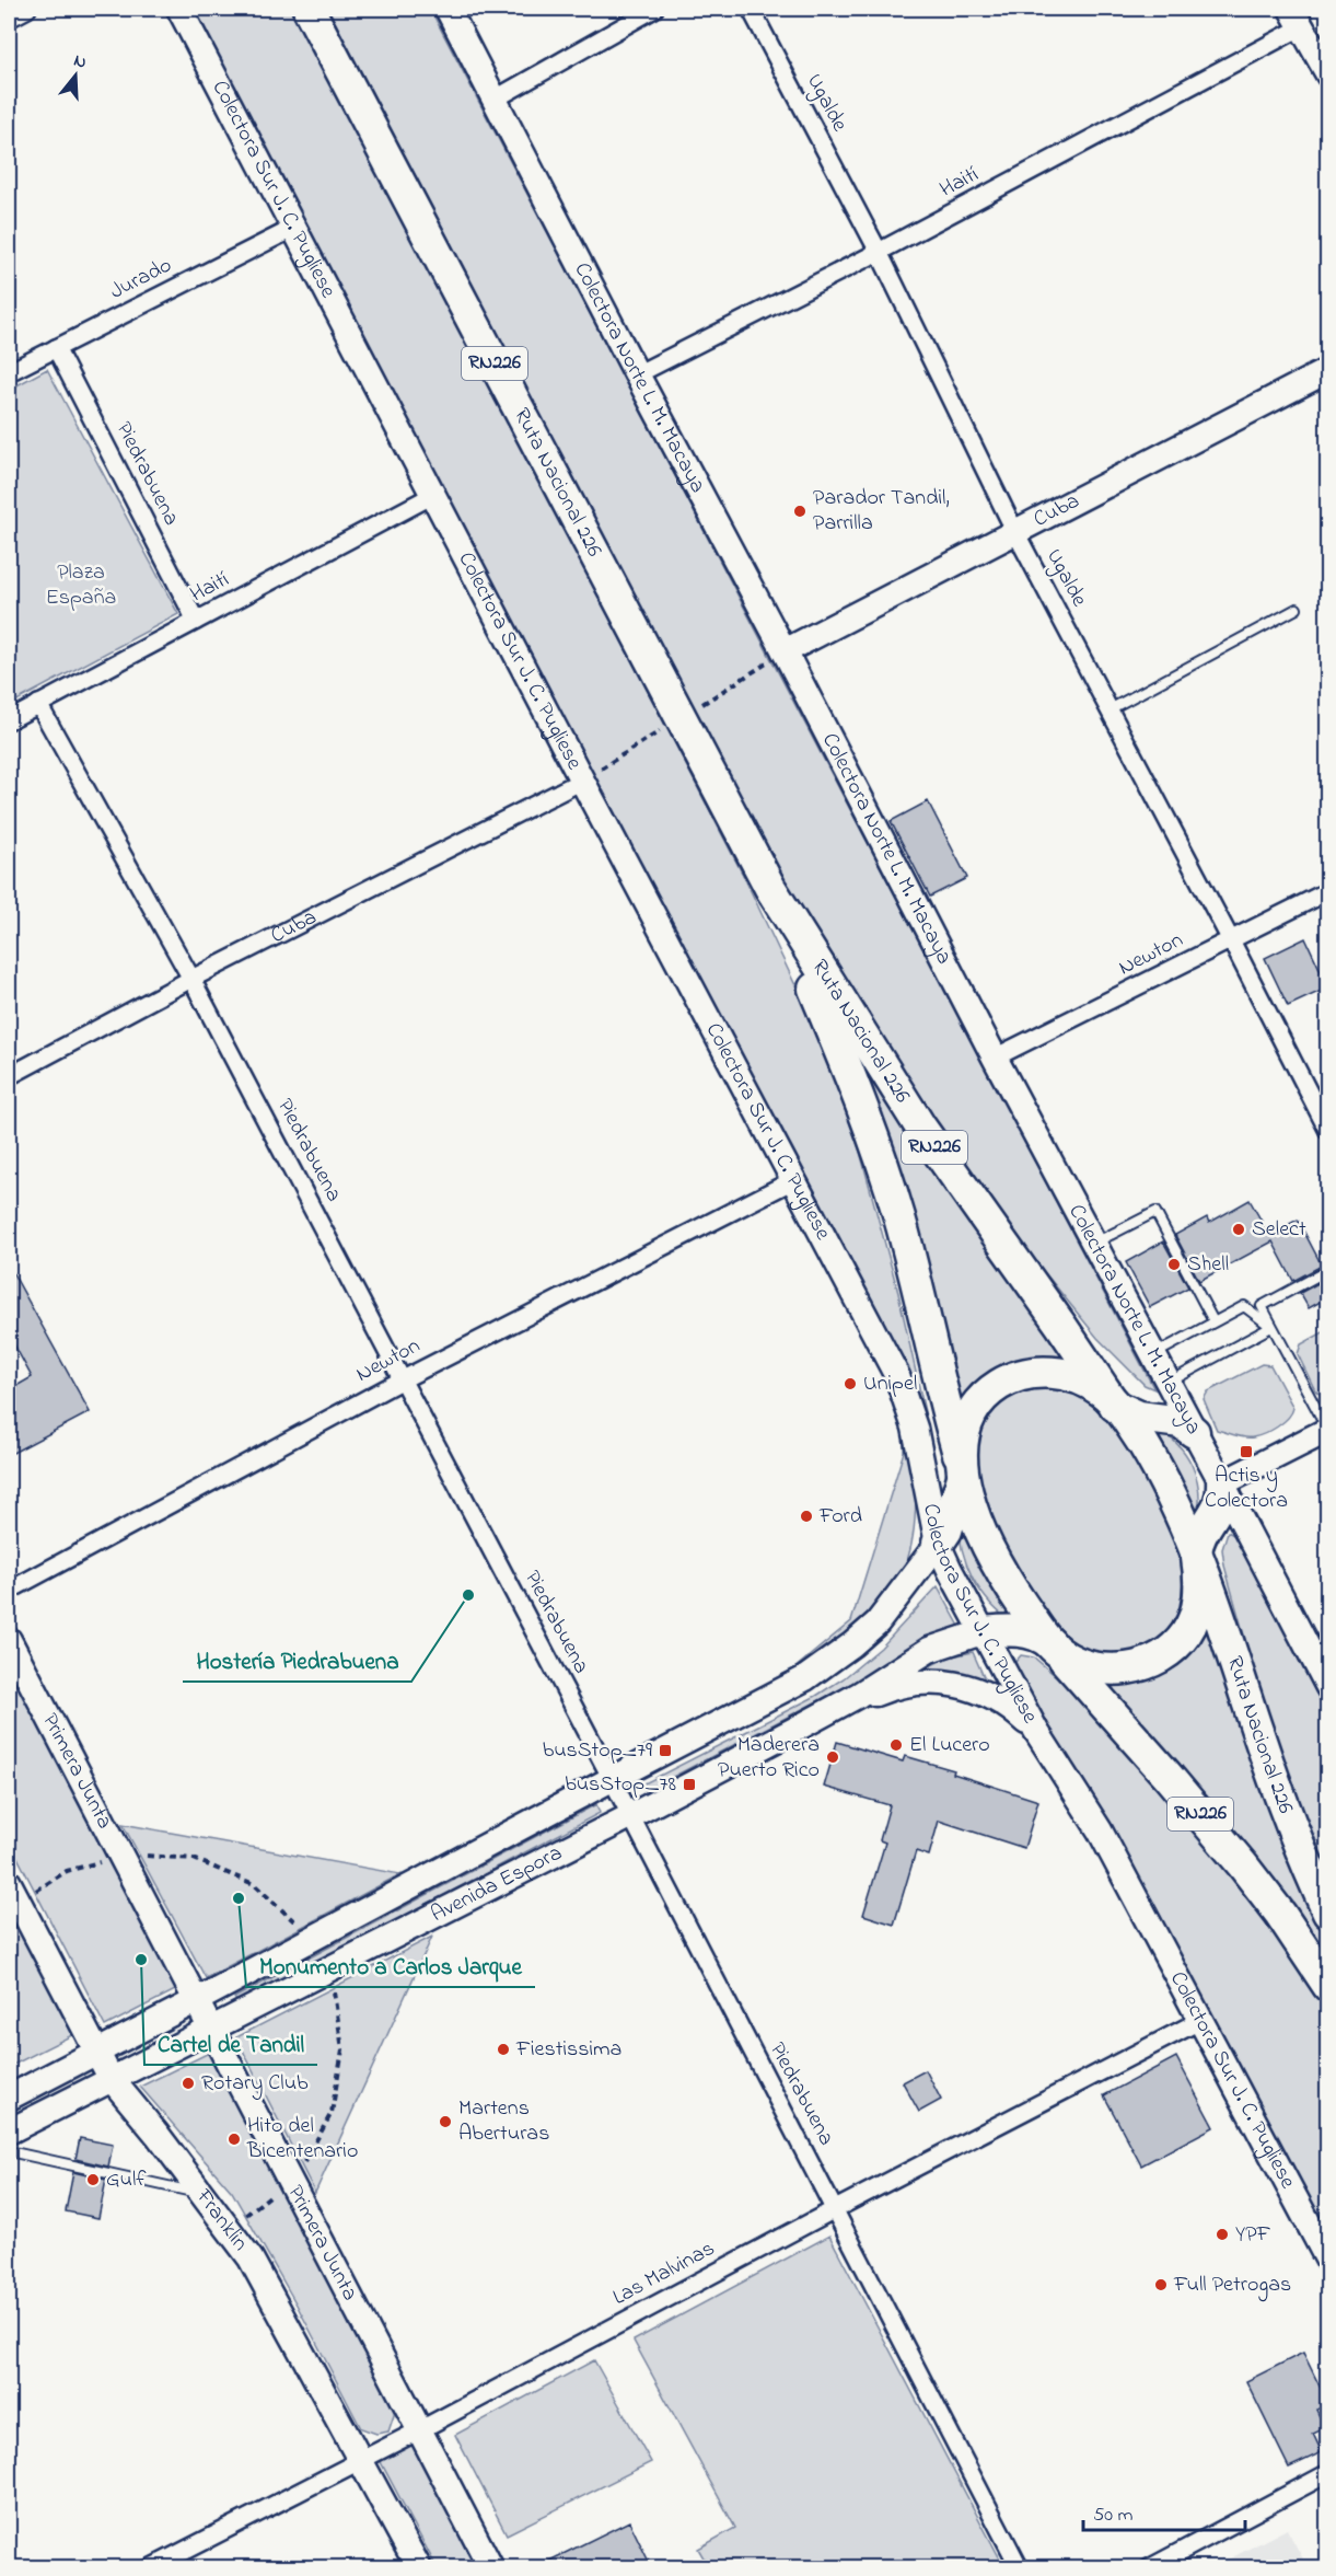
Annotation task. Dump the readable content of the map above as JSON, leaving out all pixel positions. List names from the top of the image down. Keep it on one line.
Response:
{"streets":{"highway":["RN226","Ruta Nacional 226"],"main road":["Colectora Sur J. C. Pugliese","Colectora Norte L. M. Macaya","Cuba","Primera Junta","Avenida Espora","Franklin"],"street":["Ugalde","Haití","Jurado","Piedrabuena","Newton","Las Malvinas"]},"crossings":[["Ugalde","Haití"],["Ugalde","Cuba"],["Ugalde","Newton"],["Haití","Colectora Sur J. C. Pugliese"],["Haití","Colectora Norte L. M. Macaya"],["Haití","Piedrabuena"],["Colectora Sur J. C. Pugliese","Jurado"],["Colectora Sur J. C. Pugliese","Cuba"],["Colectora Sur J. C. Pugliese","Newton"],["Colectora Sur J. C. Pugliese","Avenida Espora"],["Colectora Sur J. C. Pugliese","Las Malvinas"],["Jurado","Piedrabuena"],["Colectora Norte L. M. Macaya","Cuba"],["Colectora Norte L. M. Macaya","Newton"],["Piedrabuena","Cuba"],["Piedrabuena","Newton"],["Piedrabuena","Avenida Espora"],["Piedrabuena","Las Malvinas"],["Primera Junta","Avenida Espora"],["Primera Junta","Las Malvinas"],["Avenida Espora","Franklin"],["Franklin","Las Malvinas"]],"parks":["Plaza España"],"places":{"other":["Parador Tandil, Parrilla","Select","Shell","Unipel","Ford","Hostería Piedrabuena","El Lucero","Maderera Puerto Rico","Monumento a Carlos Jarque","Cartel de Tandil","Fiestissima","Rotary Club","Martens Aberturas","Hito del Bicentenario","Gulf","YPF","Full Petrogas"],"transit":["Actis y Colectora","busStop_79","busStop_78"]},"scale_bar":"50 m","north":"top"}
